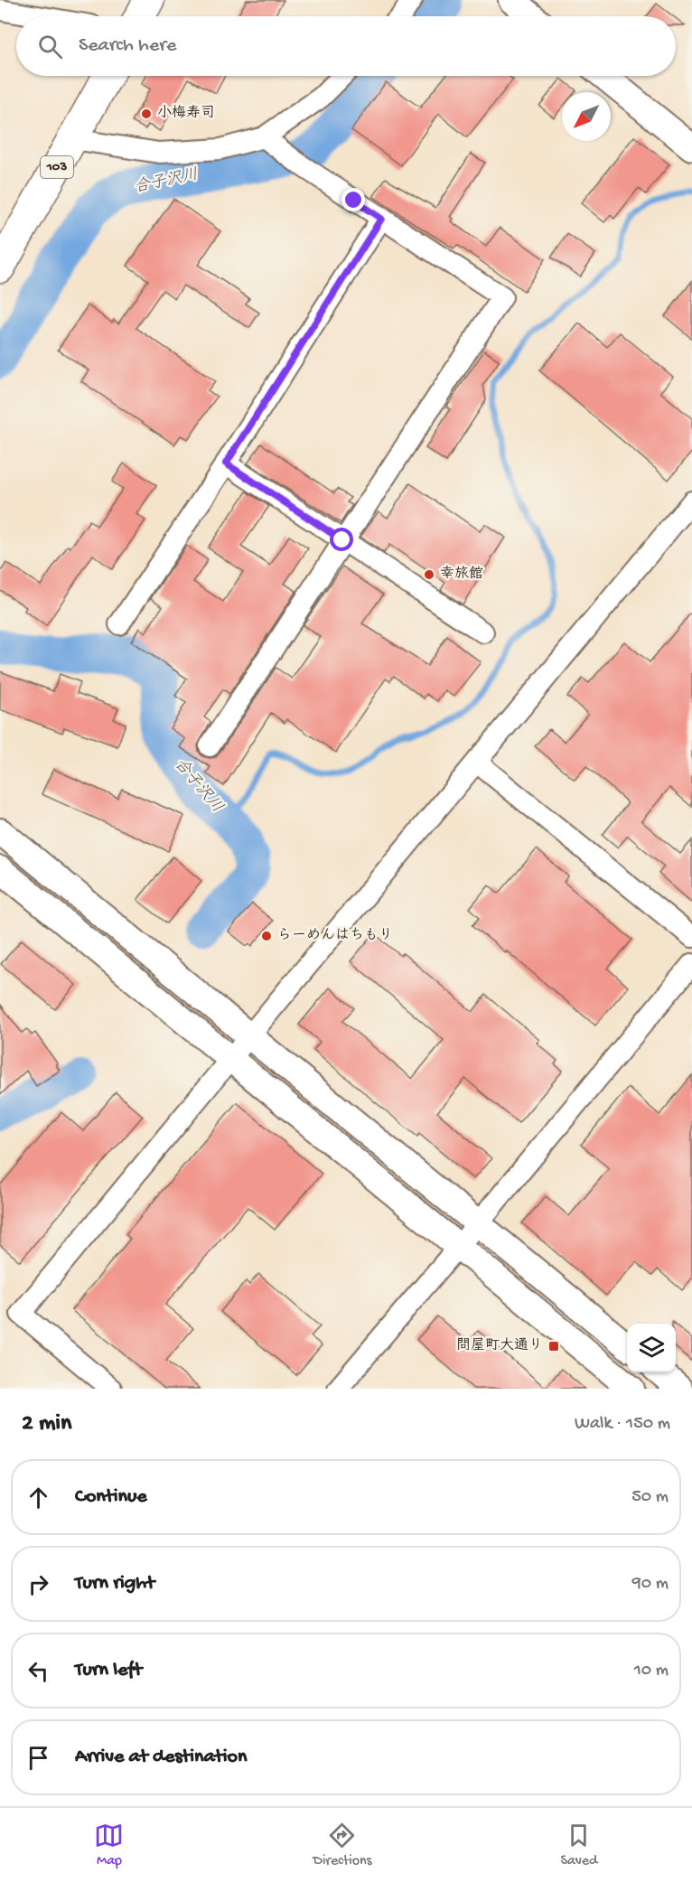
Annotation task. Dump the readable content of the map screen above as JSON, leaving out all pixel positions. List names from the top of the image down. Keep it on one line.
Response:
{"streets":{"highway":["103"]},"water":["合子沢川"],"places":{"other":["小梅寿司","幸旅館","らーめんはちもり"],"transit":["問屋町大通り"]},"north":"bottom left","page":{"search":"Search here","heading":["2 min","Walk · 150 m"],"list":[["Continue","50 m"],["Turn right","90 m"],["Turn left","10 m"],"Arrive at destination"],"nav":["Map","Directions","Saved"]}}
